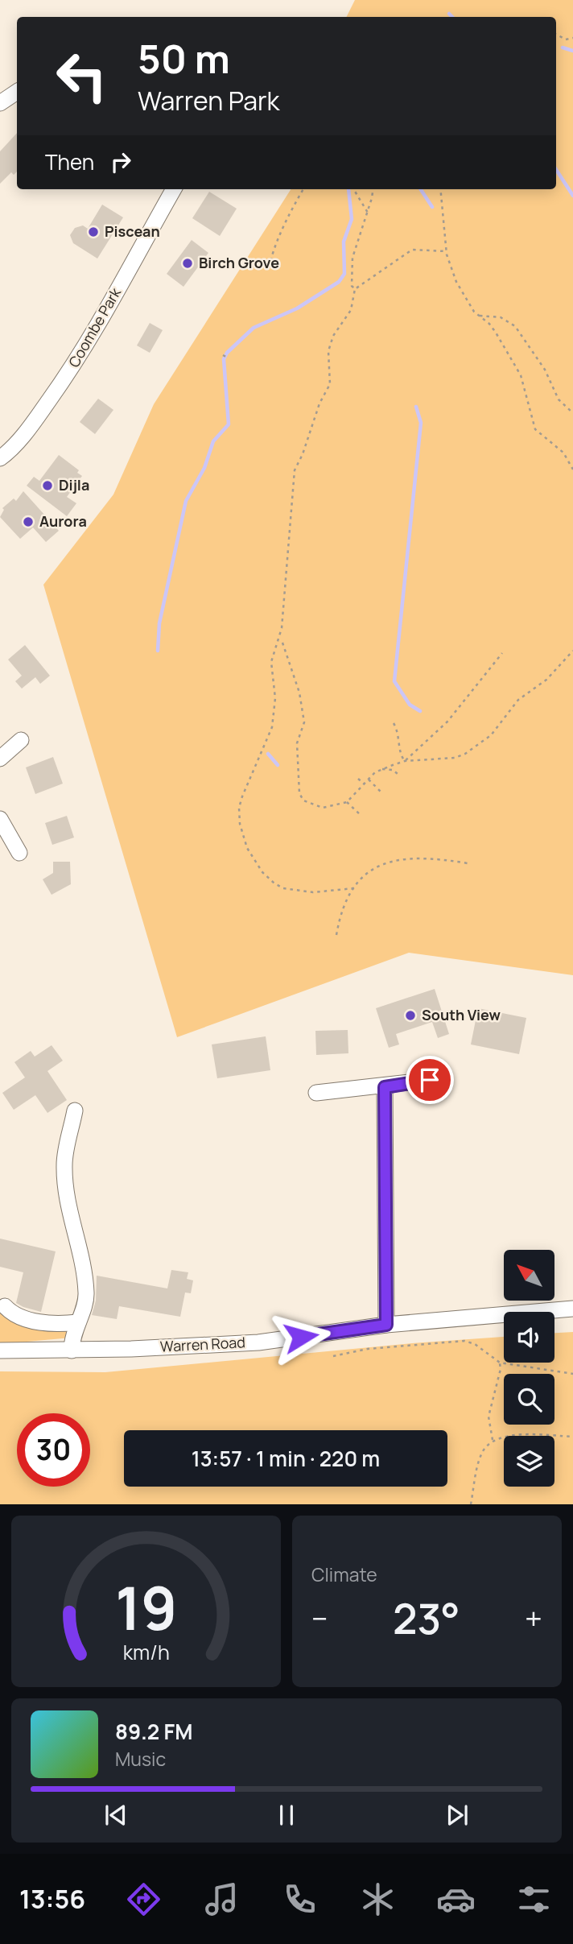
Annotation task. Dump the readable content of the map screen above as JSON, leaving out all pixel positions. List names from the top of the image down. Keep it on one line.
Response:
{"streets":{"street":["Coombe Park","Warren Road"]},"places":["Piscean","Birch Grove","Dijla","Aurora","South View"],"north":"top left","page":{"turn":["50 m","Warren Park"],"then":"Then","limit":"30","trip":"13:57 · 1 min · 220 m","tile":"Climate","heat":["−","23°","+"],"song":["89.2 FM","Music"],"tabs":"13:56","gauge":["19","km/h"]}}
